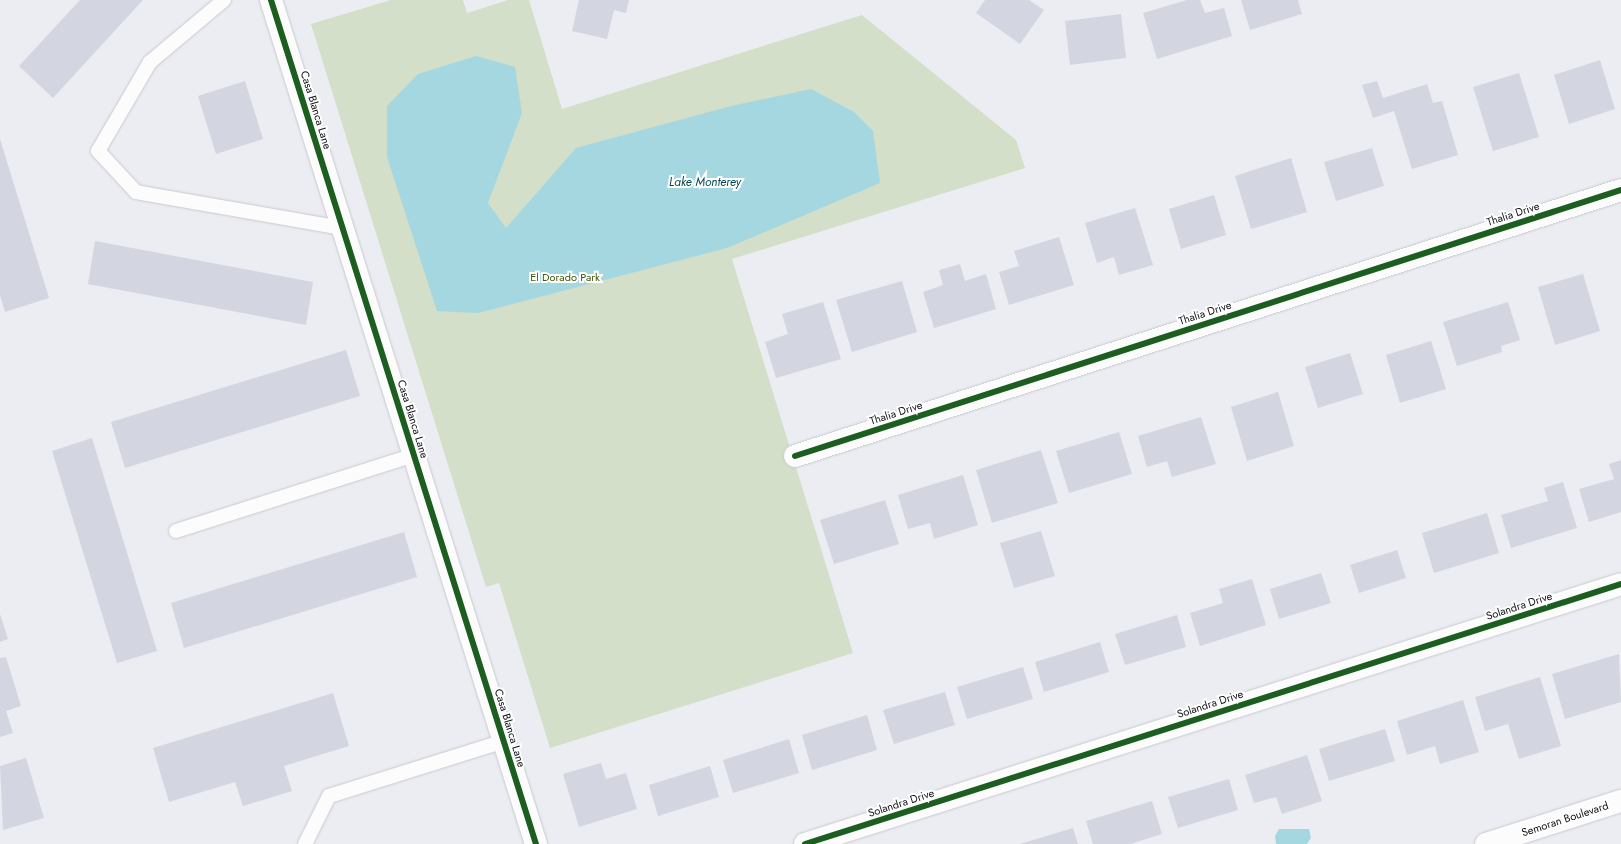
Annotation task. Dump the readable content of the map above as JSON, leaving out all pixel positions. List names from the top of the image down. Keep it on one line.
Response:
{"streets":{"street":["Casa Blanca Lane","Thalia Drive","Solandra Drive","Semoran Boulevard"]},"water":["Lake Monterey"],"parks":["El Dorado Park"]}
